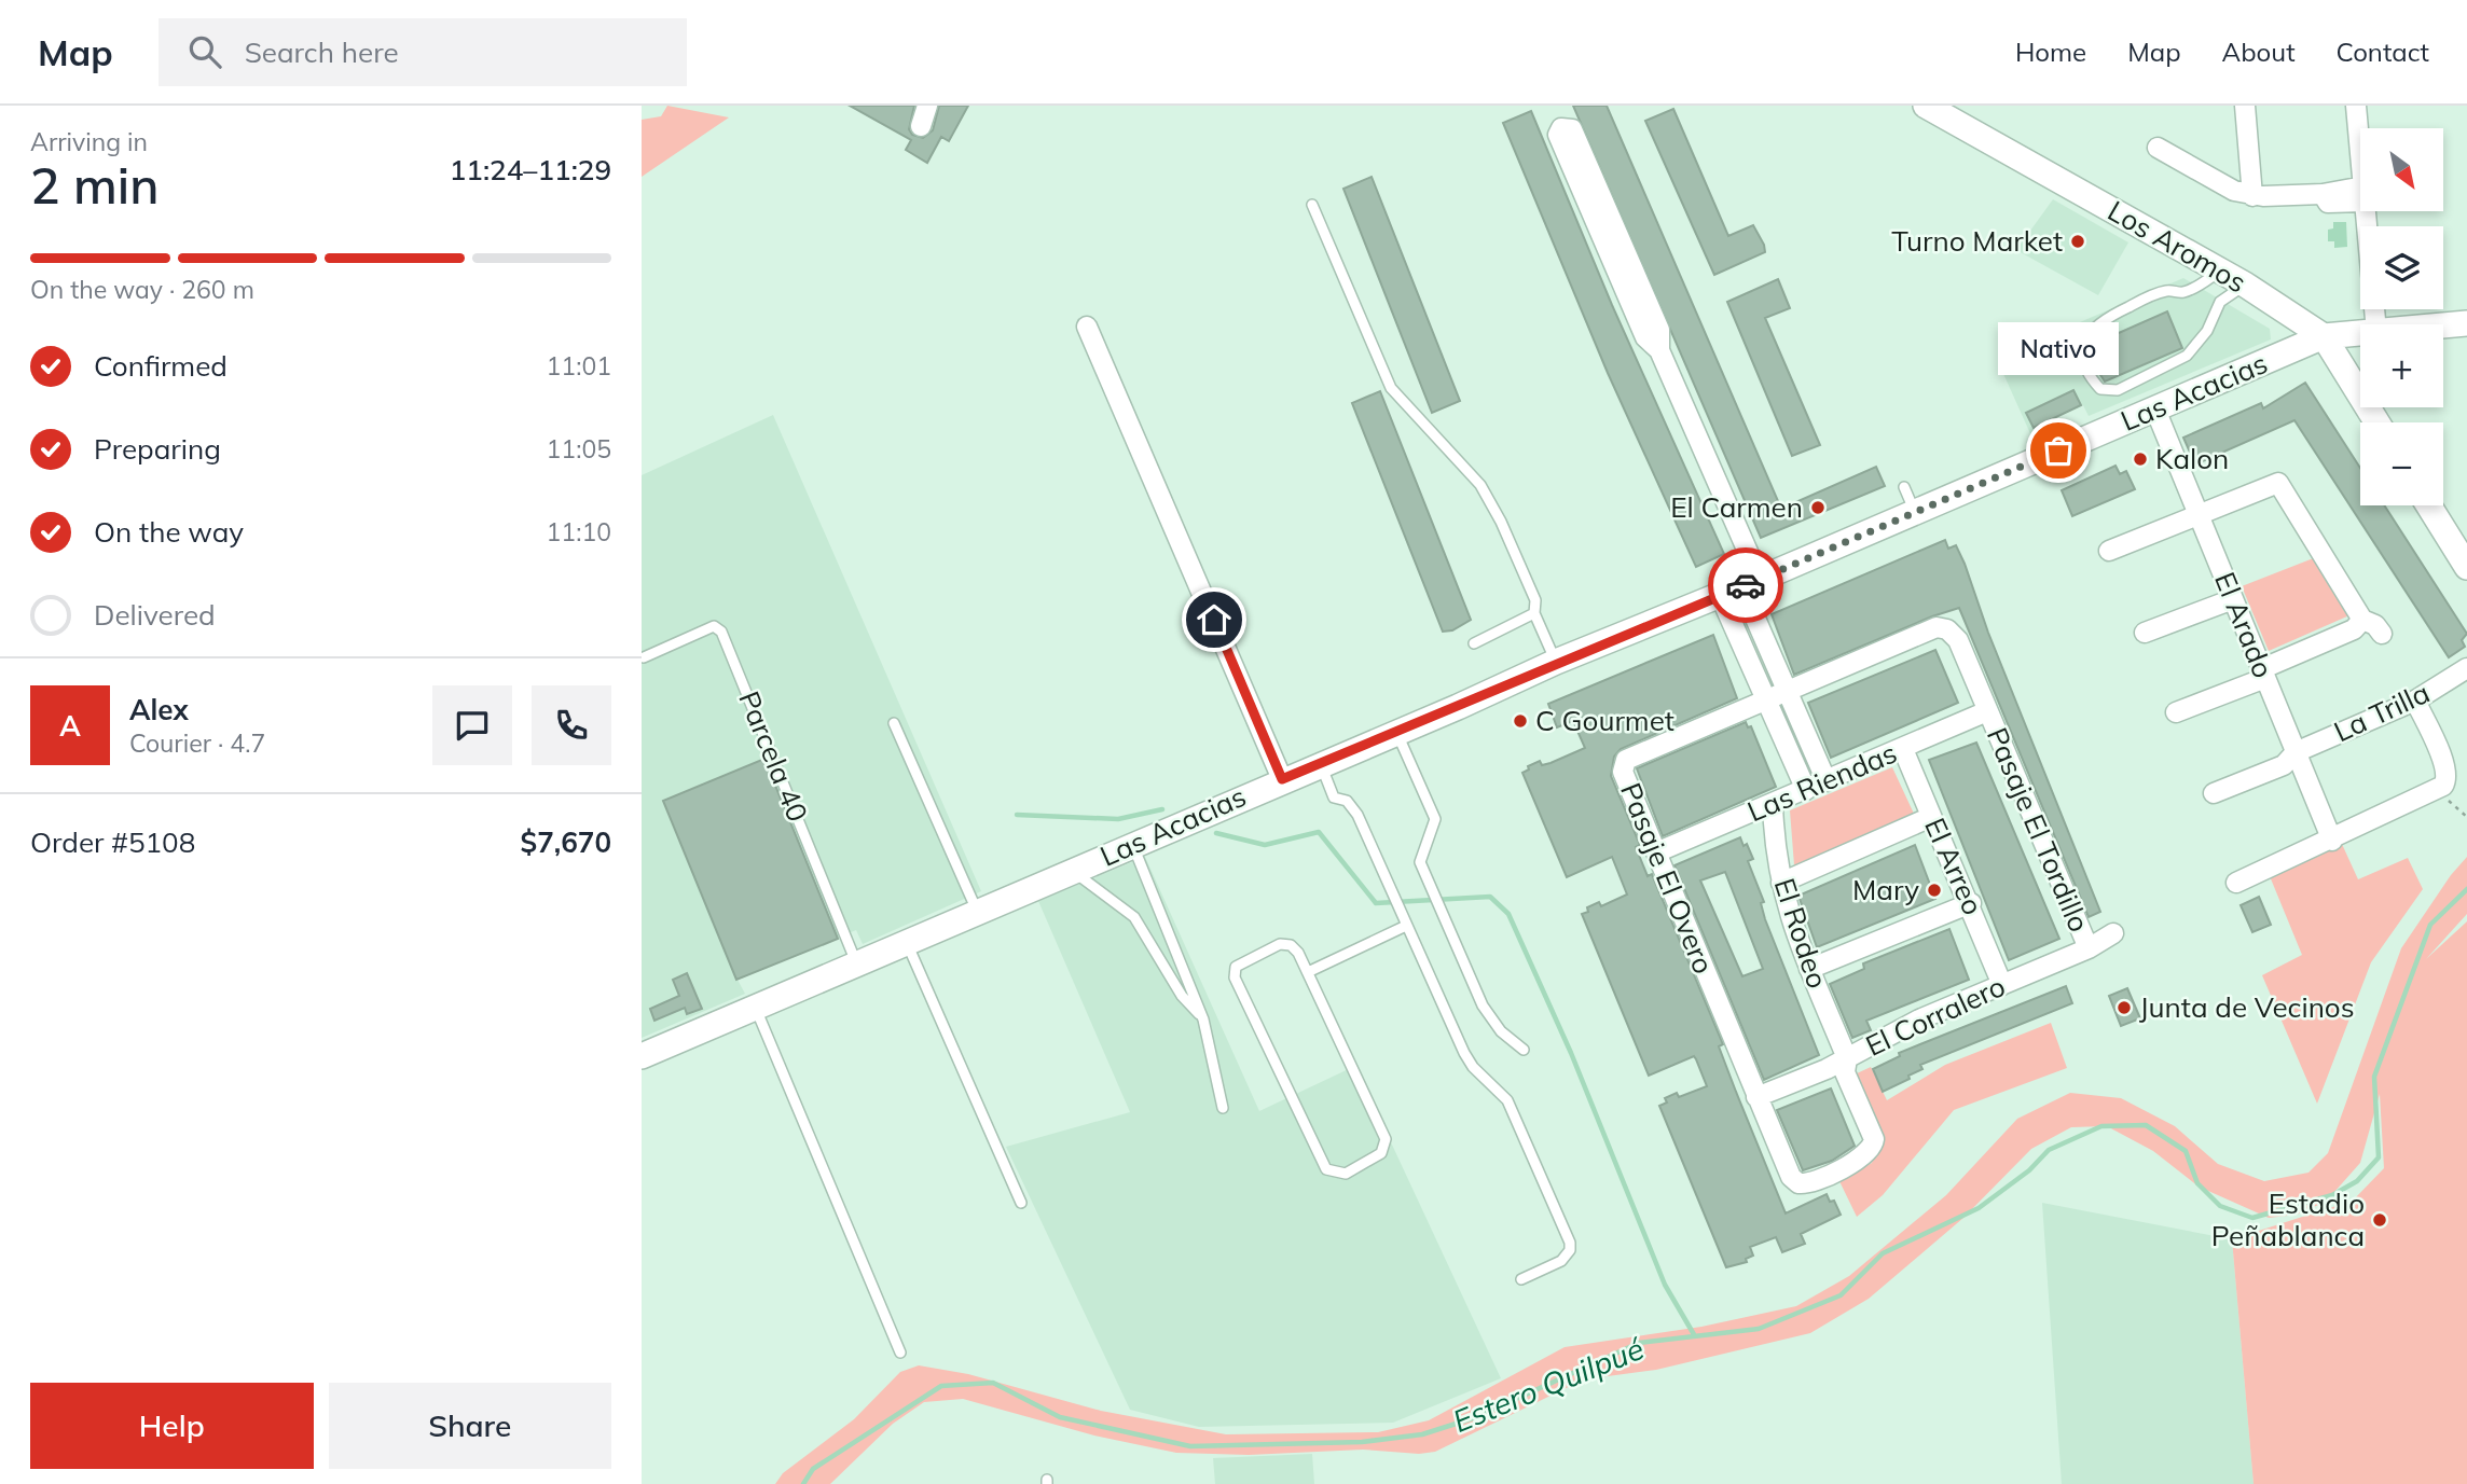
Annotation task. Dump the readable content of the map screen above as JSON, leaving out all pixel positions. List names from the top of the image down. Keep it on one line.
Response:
{"streets":{"street":["Los Aromos","Las Acacias","El Arado","La Trilla","Las Riendas","Pasaje El Tordillo","El Arreo","Pasaje El Overo","El Rodeo","El Corralero"],"lane":["Parcela 40"]},"crossings":[["Los Aromos","Las Acacias"],["Las Acacias","El Arado"],["Las Acacias","Parcela 40"],["El Arado","La Trilla"],["Las Riendas","Pasaje El Tordillo"],["Las Riendas","El Arreo"],["Las Riendas","Pasaje El Overo"],["Las Riendas","El Rodeo"],["Pasaje El Tordillo","El Corralero"],["El Arreo","El Corralero"],["Pasaje El Overo","El Rodeo"],["Pasaje El Overo","El Corralero"],["El Rodeo","El Corralero"]],"water":["Estero Quilpué"],"places":["Turno Market","Nativo","Kalon","El Carmen","C Gourmet","Mary","Junta de Vecinos","Estadio Peñablanca"],"north":"bottom right","page":{"header":"Map","search":"Search here","nav":["Home","Map","About","Contact"],"heading":["2 min","Arriving in","11:24–11:29"],"panel":["Alex","Courier · 4.7","Order #5108","$7,670"],"map_buttons":["+","−"],"bar":"On the way · 260 m","bubble":"Nativo","list":[["Confirmed","11:01"],["Preparing","11:05"],["On the way","11:10"],"Delivered"],"round":"A","buttons":["Help","Share"]}}
